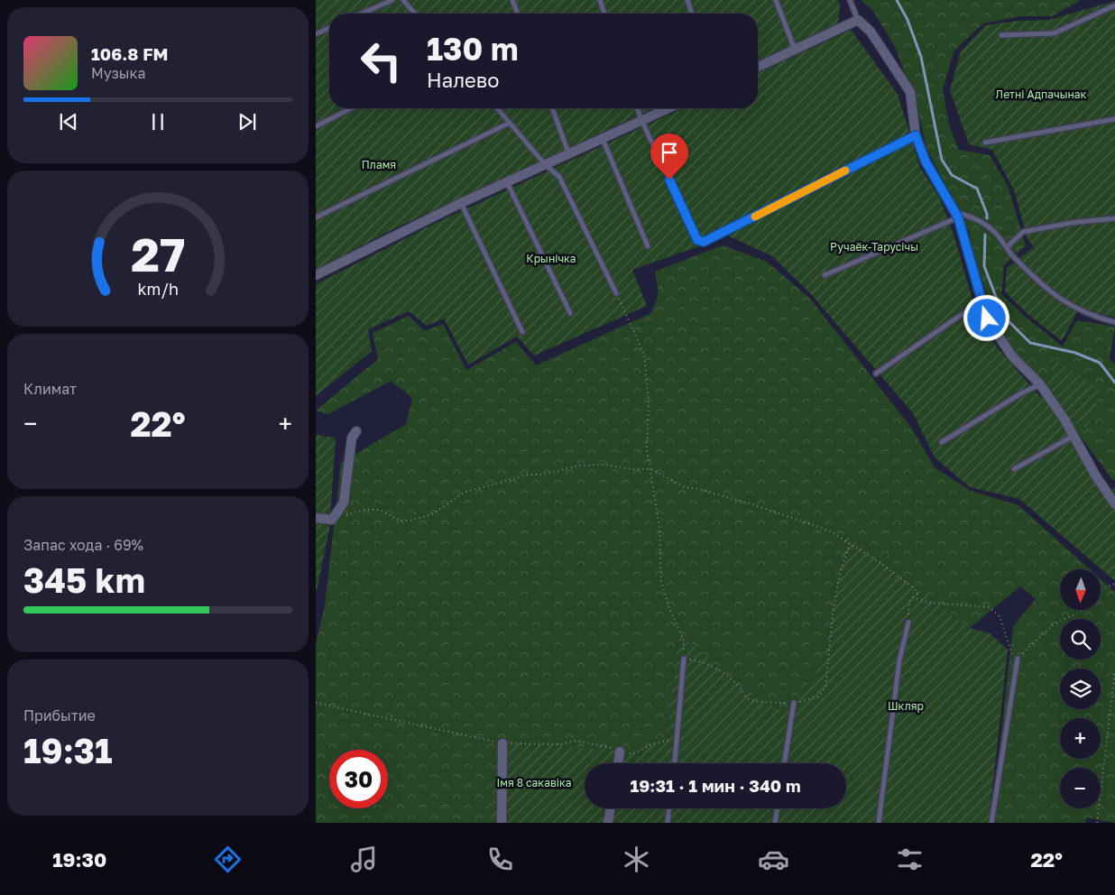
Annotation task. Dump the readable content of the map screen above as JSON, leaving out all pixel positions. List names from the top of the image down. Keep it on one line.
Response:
{"parks":["Летні Адпачынак","Пламя","Ручаёк-Тарусічы","Крынічка","Шкляр","Імя 8 сакавіка"],"north":"bottom","page":{"turn":["130 m","Налево"],"song":["106.8 FM","Музыка"],"tile":["Климат",["Запас хода · 69%","345 km"],["Прибытие","19:31"]],"heat":["−","22°","+"],"map_buttons":["+","−"],"limit":"30","trip":"19:31 · 1 мин · 340 m","tabs":["19:30","22°"],"gauge":["27","km/h"]}}
